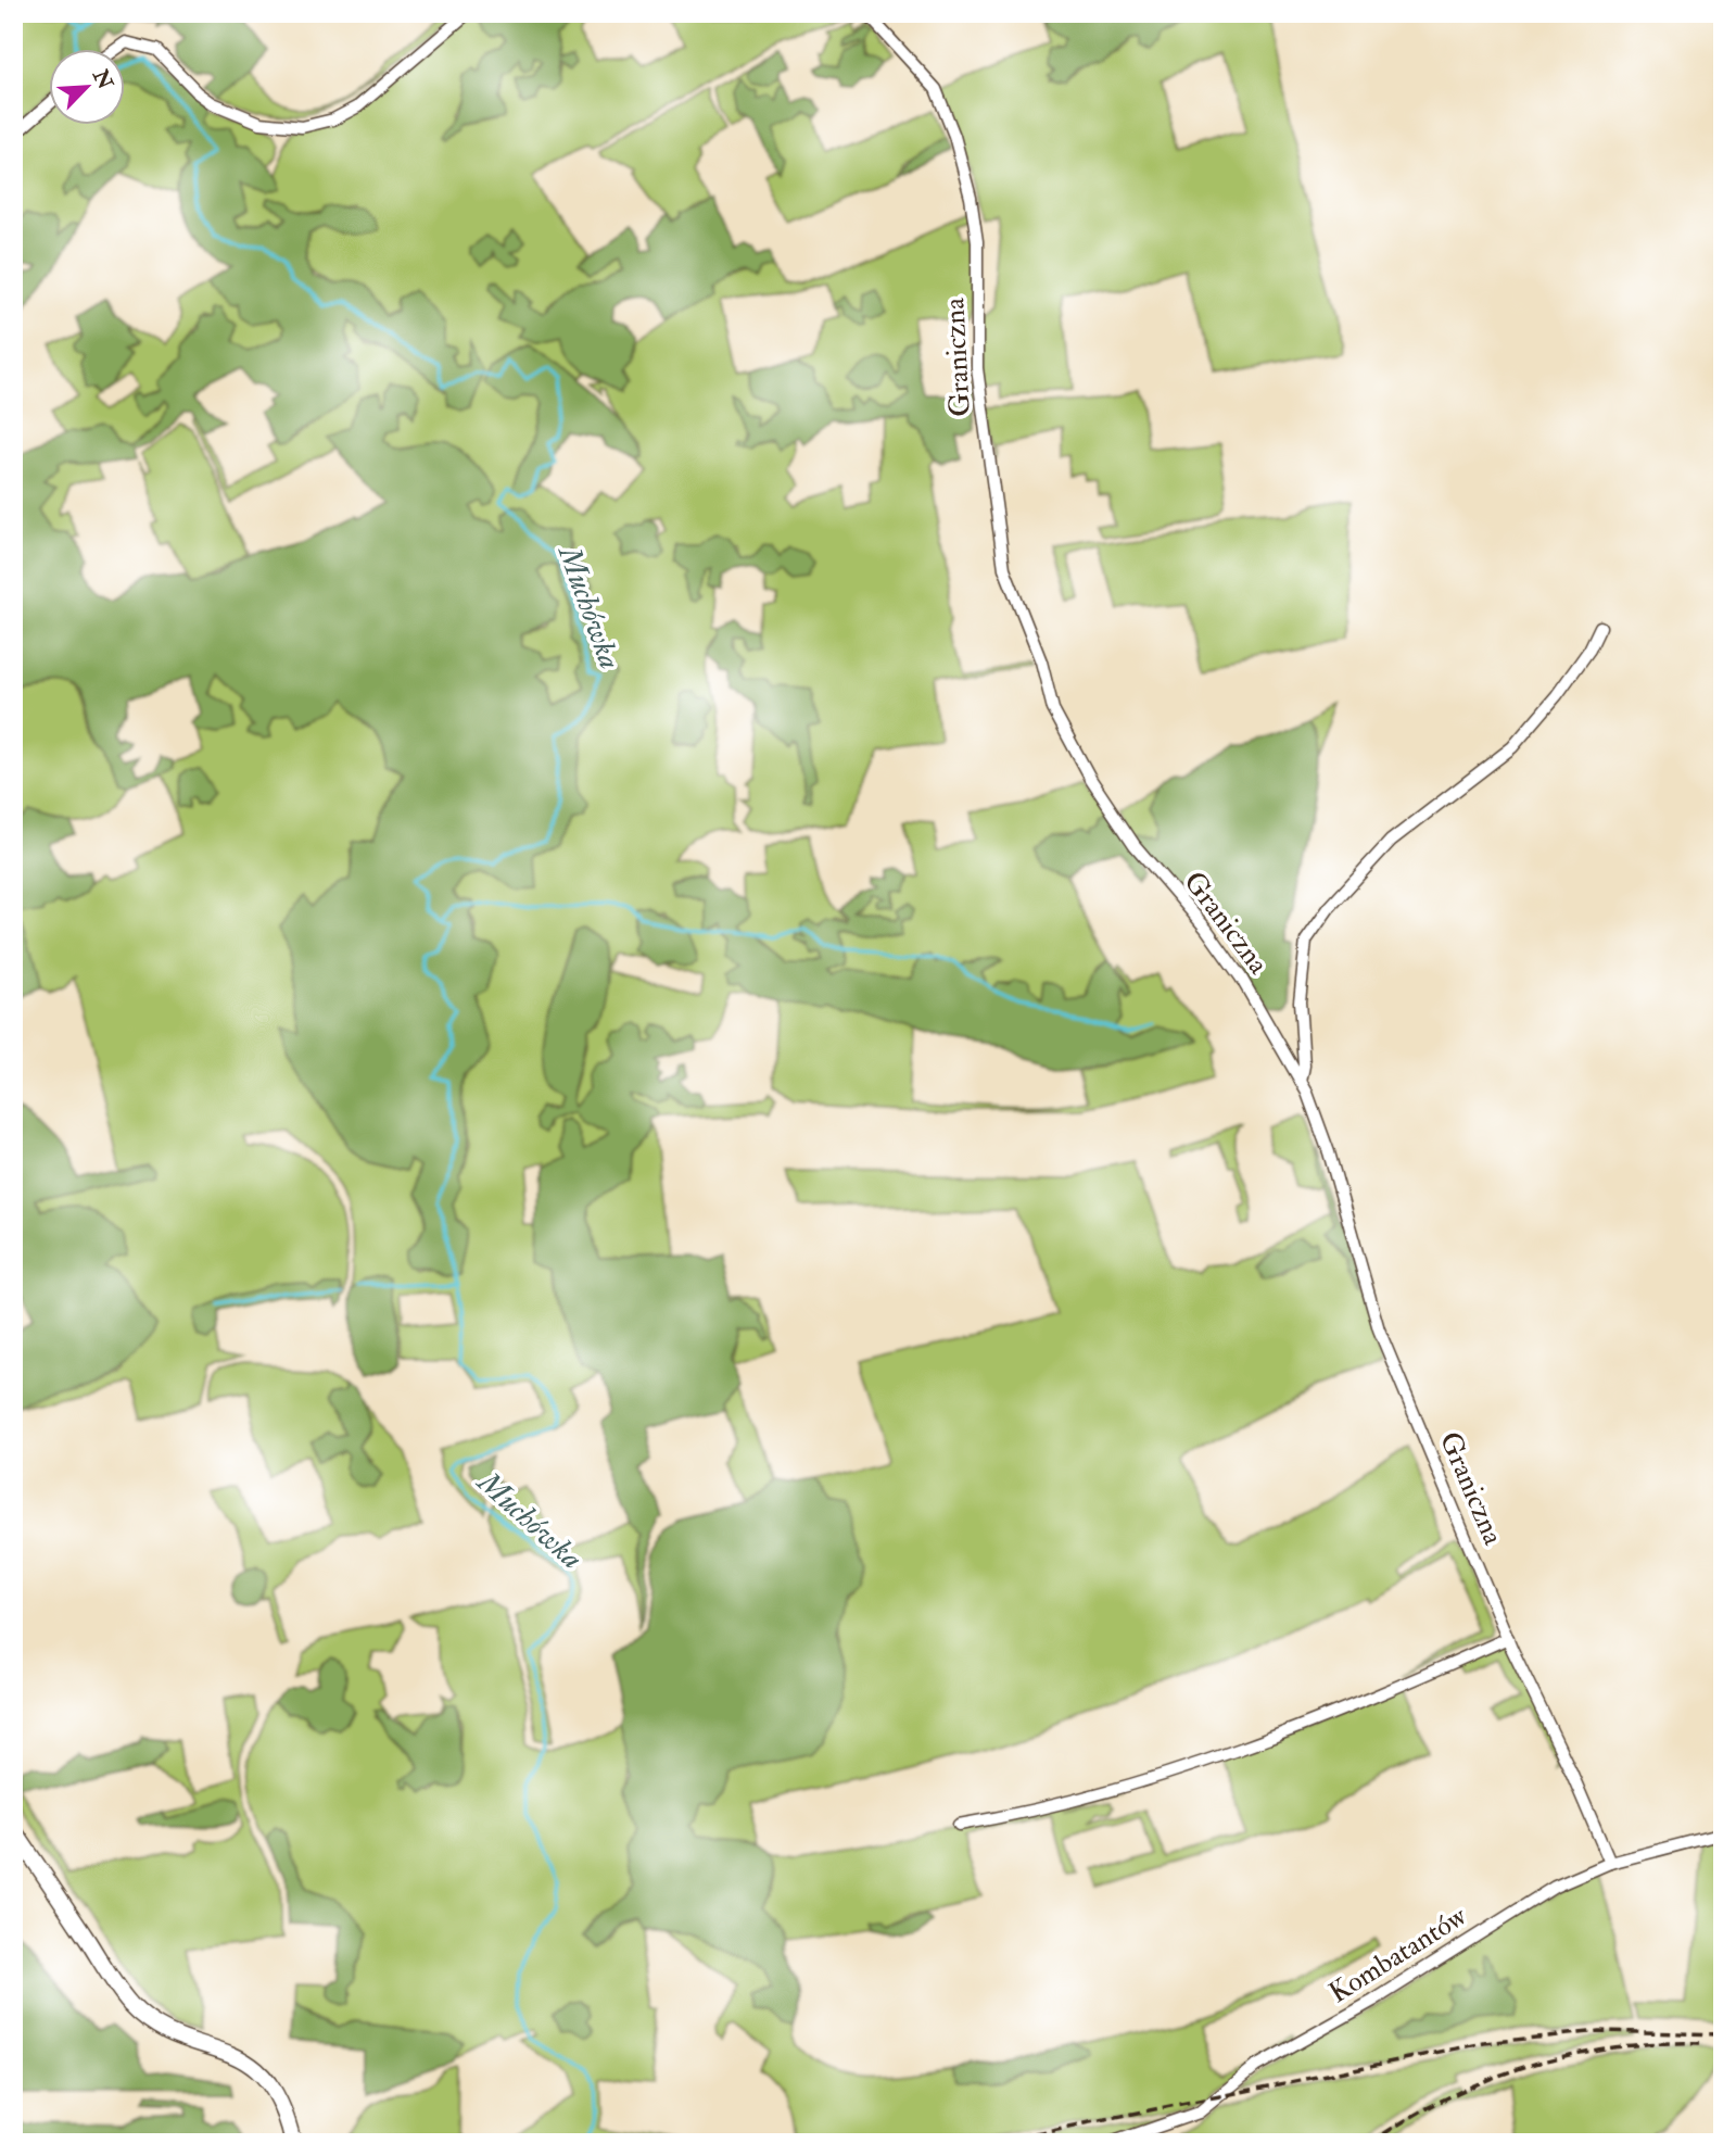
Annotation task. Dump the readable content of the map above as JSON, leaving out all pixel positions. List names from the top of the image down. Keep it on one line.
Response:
{"streets":{"street":["Graniczna","Kombatantów"]},"crossings":[["Graniczna","Kombatantów"]],"water":["Muchówka"],"north":"top right"}
